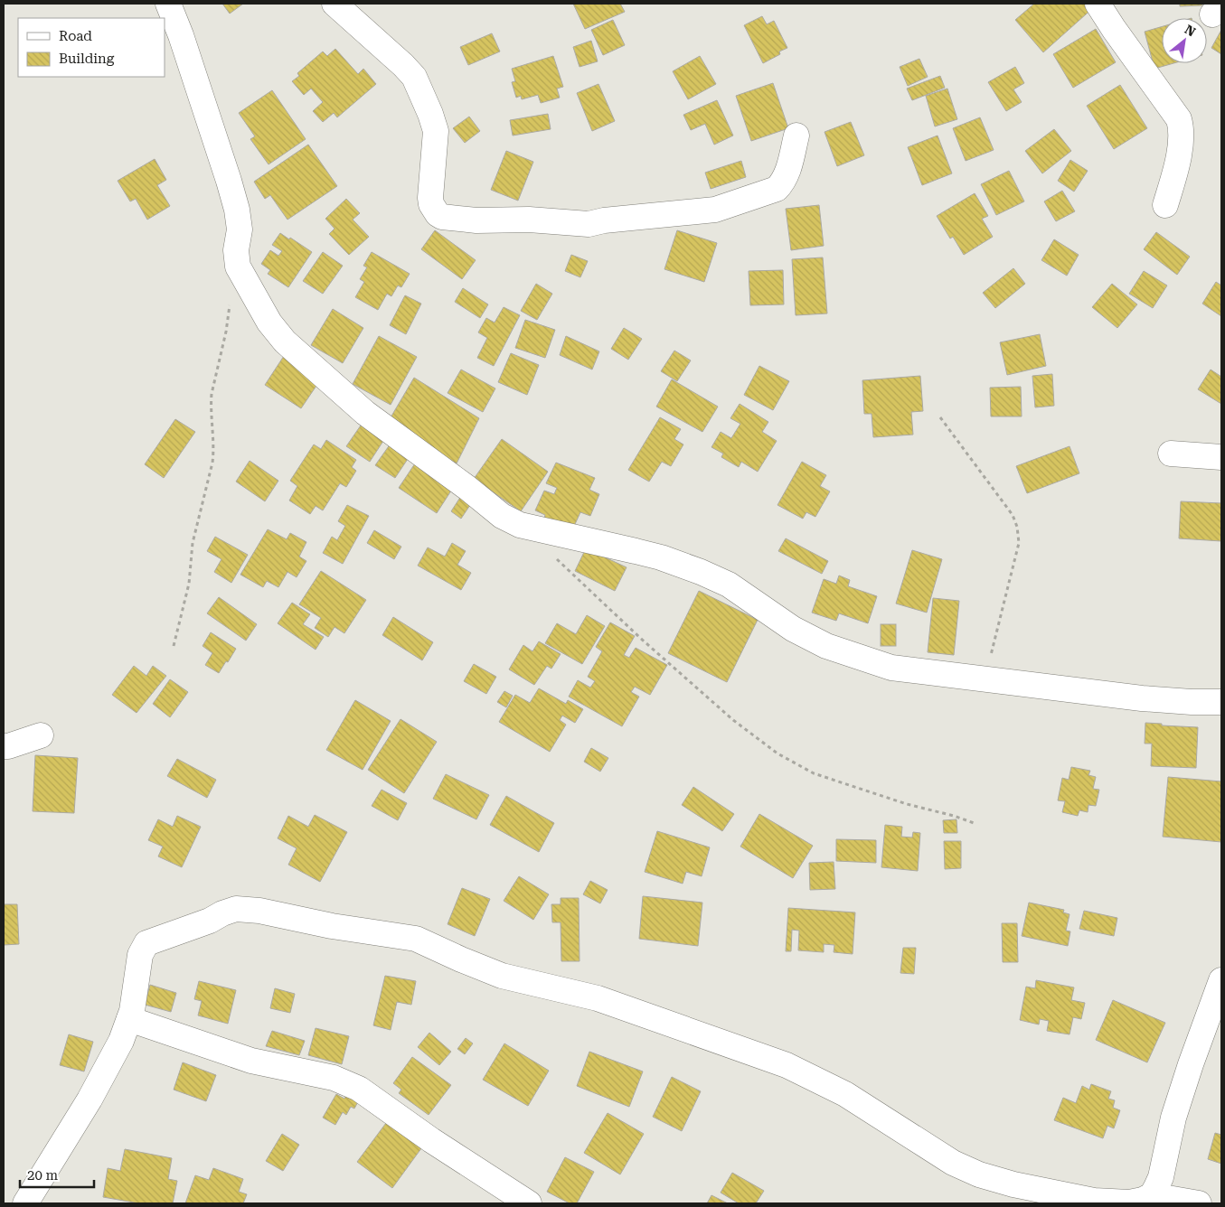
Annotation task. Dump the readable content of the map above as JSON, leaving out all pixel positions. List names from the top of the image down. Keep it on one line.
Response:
{"legend":["Road","Building"],"scale_bar":"20 m","north":"top right"}
